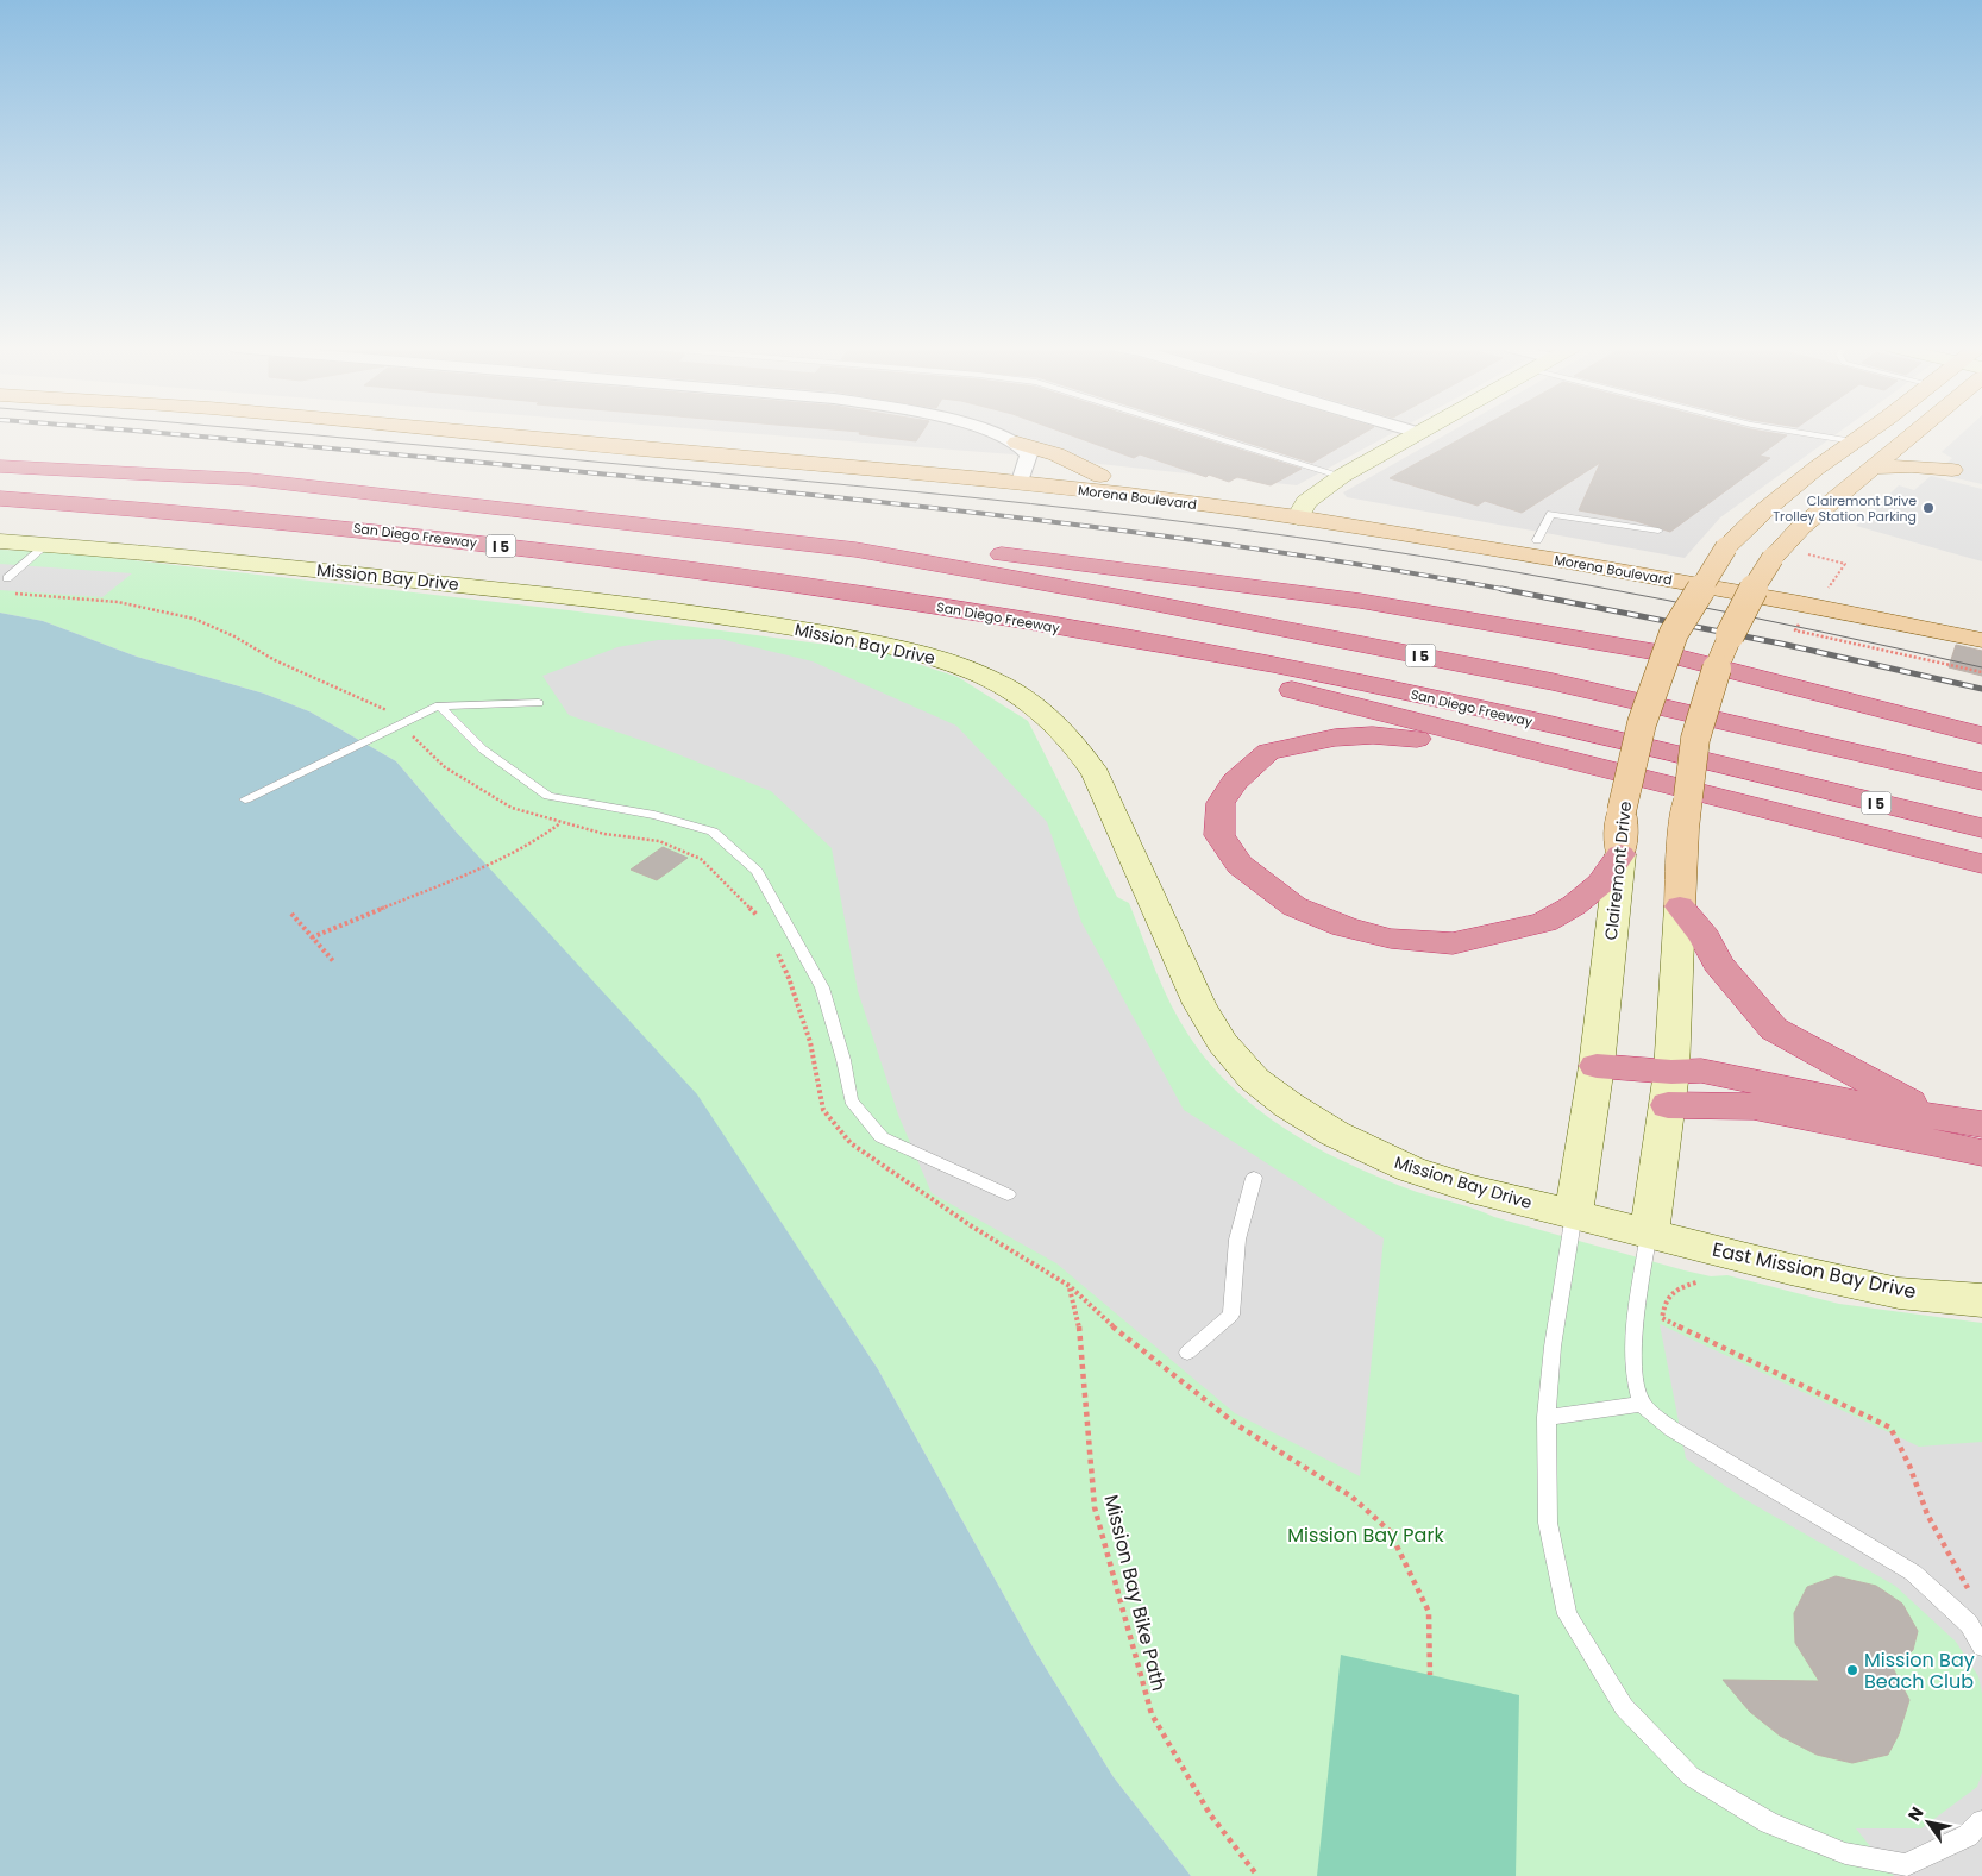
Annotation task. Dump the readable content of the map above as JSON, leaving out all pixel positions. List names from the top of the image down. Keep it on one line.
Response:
{"streets":{"highway":["San Diego Freeway","I 5"],"main road":["Morena Boulevard","Mission Bay Drive","Clairemont Drive","East Mission Bay Drive"],"path":["Mission Bay Bike Path"]},"crossings":[["Mission Bay Drive","Clairemont Drive"],["Mission Bay Drive","East Mission Bay Drive"]],"parks":["Mission Bay Park"],"places":["Clairemont Drive Trolley Station Parking","Mission Bay Beach Club"],"north":"top left"}
